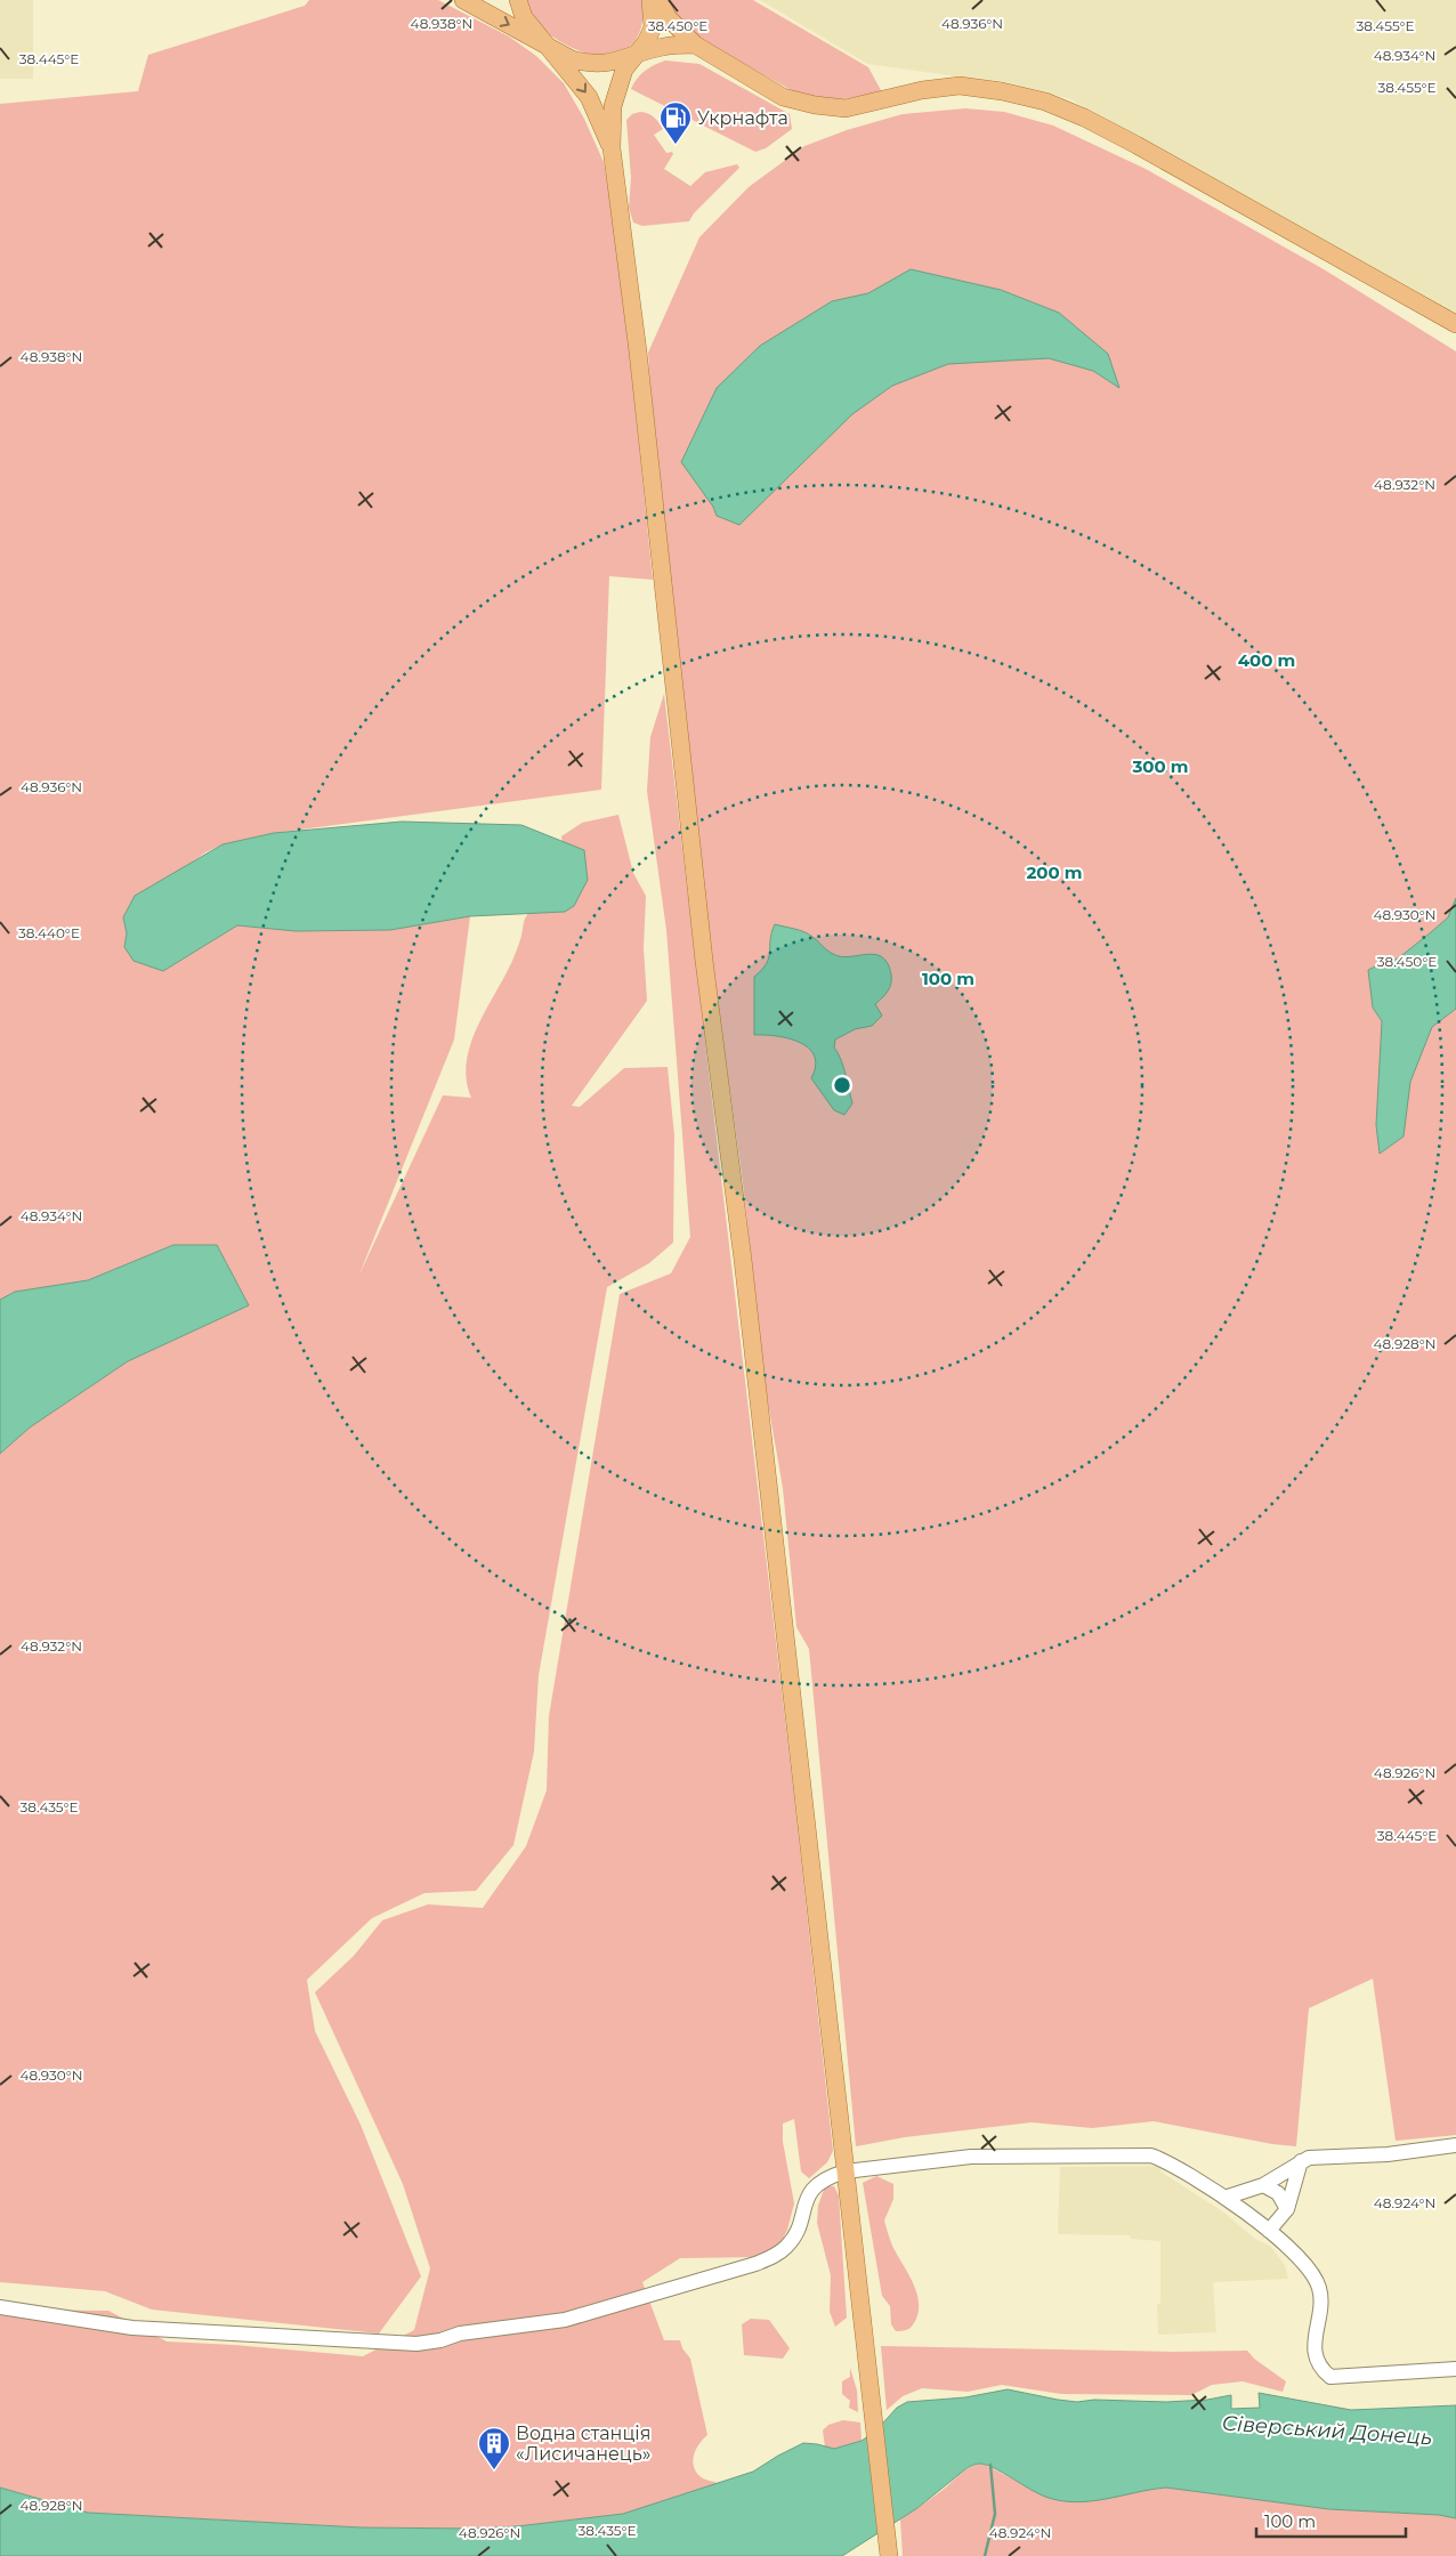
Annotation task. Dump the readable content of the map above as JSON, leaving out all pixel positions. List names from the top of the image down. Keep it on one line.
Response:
{"water":["Сіверський Донець"],"places":{"fuel station":["Укрнафта"],"building":["Водна станція «Лисичанець»"]},"scale_bar":"100 m","coordinates":["48.938°N","48.936°N","38.450°E","38.455°E","48.934°N","38.445°E","48.932°N","48.930°N","38.440°E","48.928°N","48.926°N","38.435°E","48.924°N"],"rings":["400 m","300 m","200 m","100 m"]}
